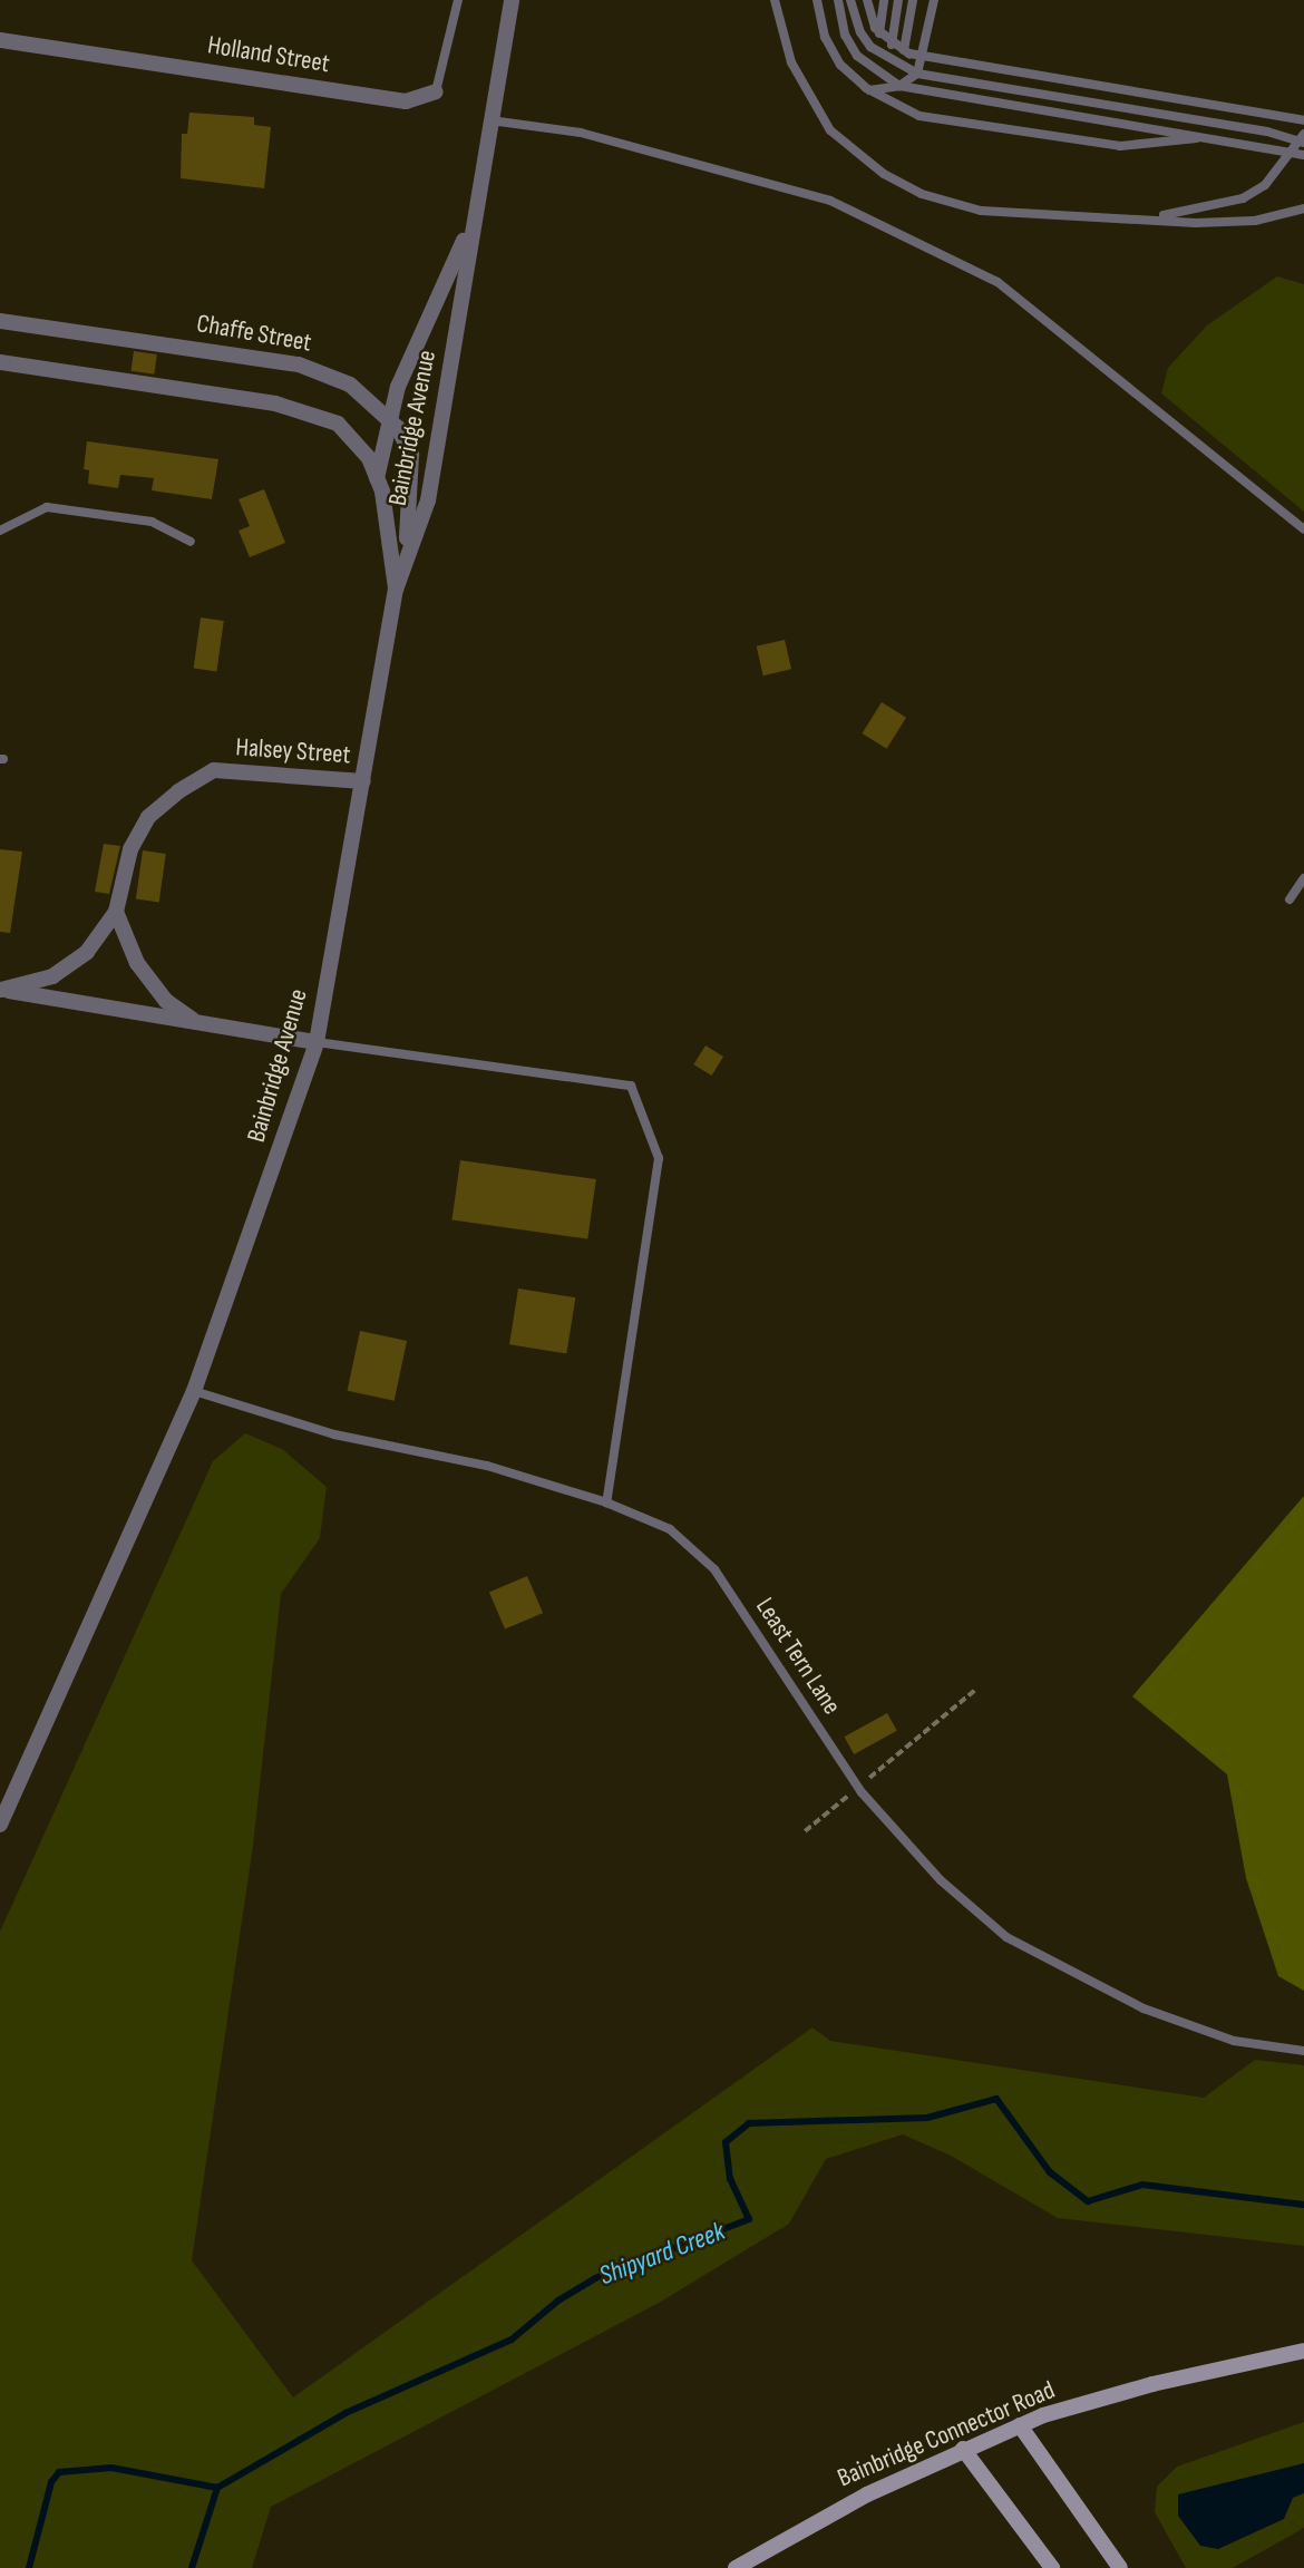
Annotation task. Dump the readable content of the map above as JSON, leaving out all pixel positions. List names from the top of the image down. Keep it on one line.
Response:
{"streets":{"street":["Holland Street","Chaffe Street","Bainbridge Avenue","Halsey Street","Bainbridge Connector Road"],"lane":["Least Tern Lane"]},"crossings":[["Chaffe Street","Bainbridge Avenue"],["Bainbridge Avenue","Halsey Street"],["Bainbridge Avenue","Least Tern Lane"]],"water":["Shipyard Creek"]}
